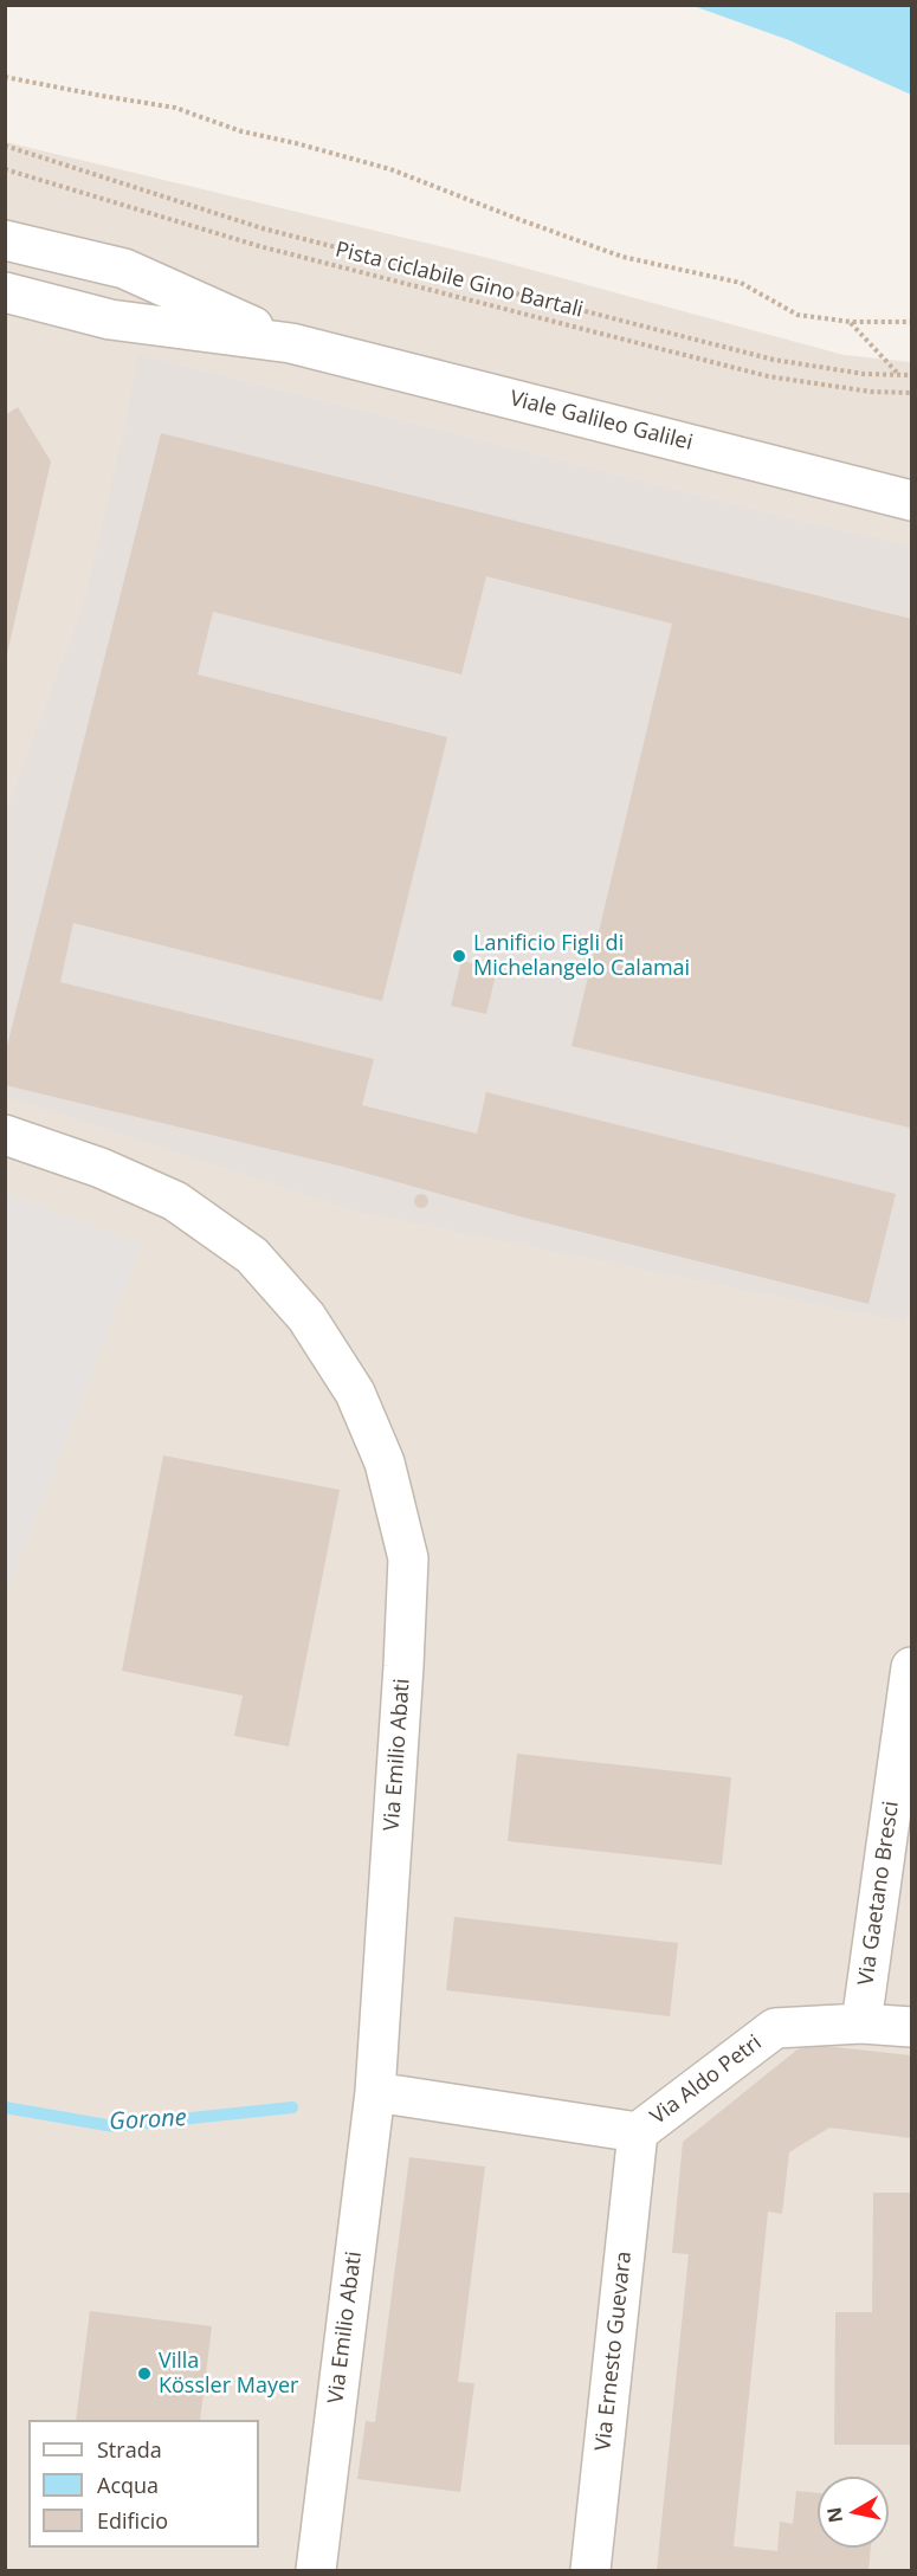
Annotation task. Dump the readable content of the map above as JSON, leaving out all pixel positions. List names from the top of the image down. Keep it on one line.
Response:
{"streets":{"street":["Viale Galileo Galilei","Via Emilio Abati","Via Gaetano Bresci","Via Aldo Petri","Via Ernesto Guevara"],"path":["Pista ciclabile Gino Bartali"]},"crossings":[["Via Emilio Abati","Via Aldo Petri"],["Via Gaetano Bresci","Via Aldo Petri"],["Via Aldo Petri","Via Ernesto Guevara"]],"water":["Gorone"],"places":["Lanificio Figli di Michelangelo Calamai","Villa Kössler Mayer"],"legend":["Strada","Acqua","Edificio"],"north":"left"}
